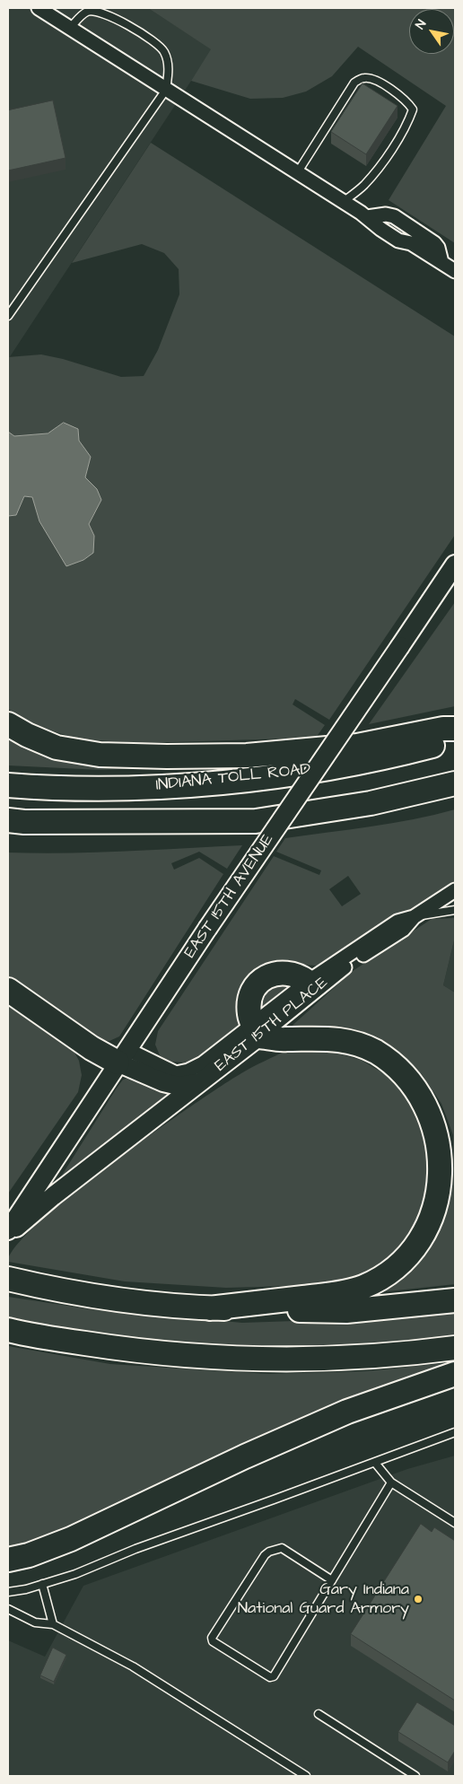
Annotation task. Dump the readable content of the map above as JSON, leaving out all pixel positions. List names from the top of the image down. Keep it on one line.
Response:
{"streets":{"highway":["INDIANA TOLL ROAD"],"street":["EAST 15TH AVENUE","EAST 15TH PLACE"]},"crossings":[["EAST 15TH AVENUE","EAST 15TH PLACE"]],"places":["Gary Indiana National Guard Armory"],"north":"top left"}
